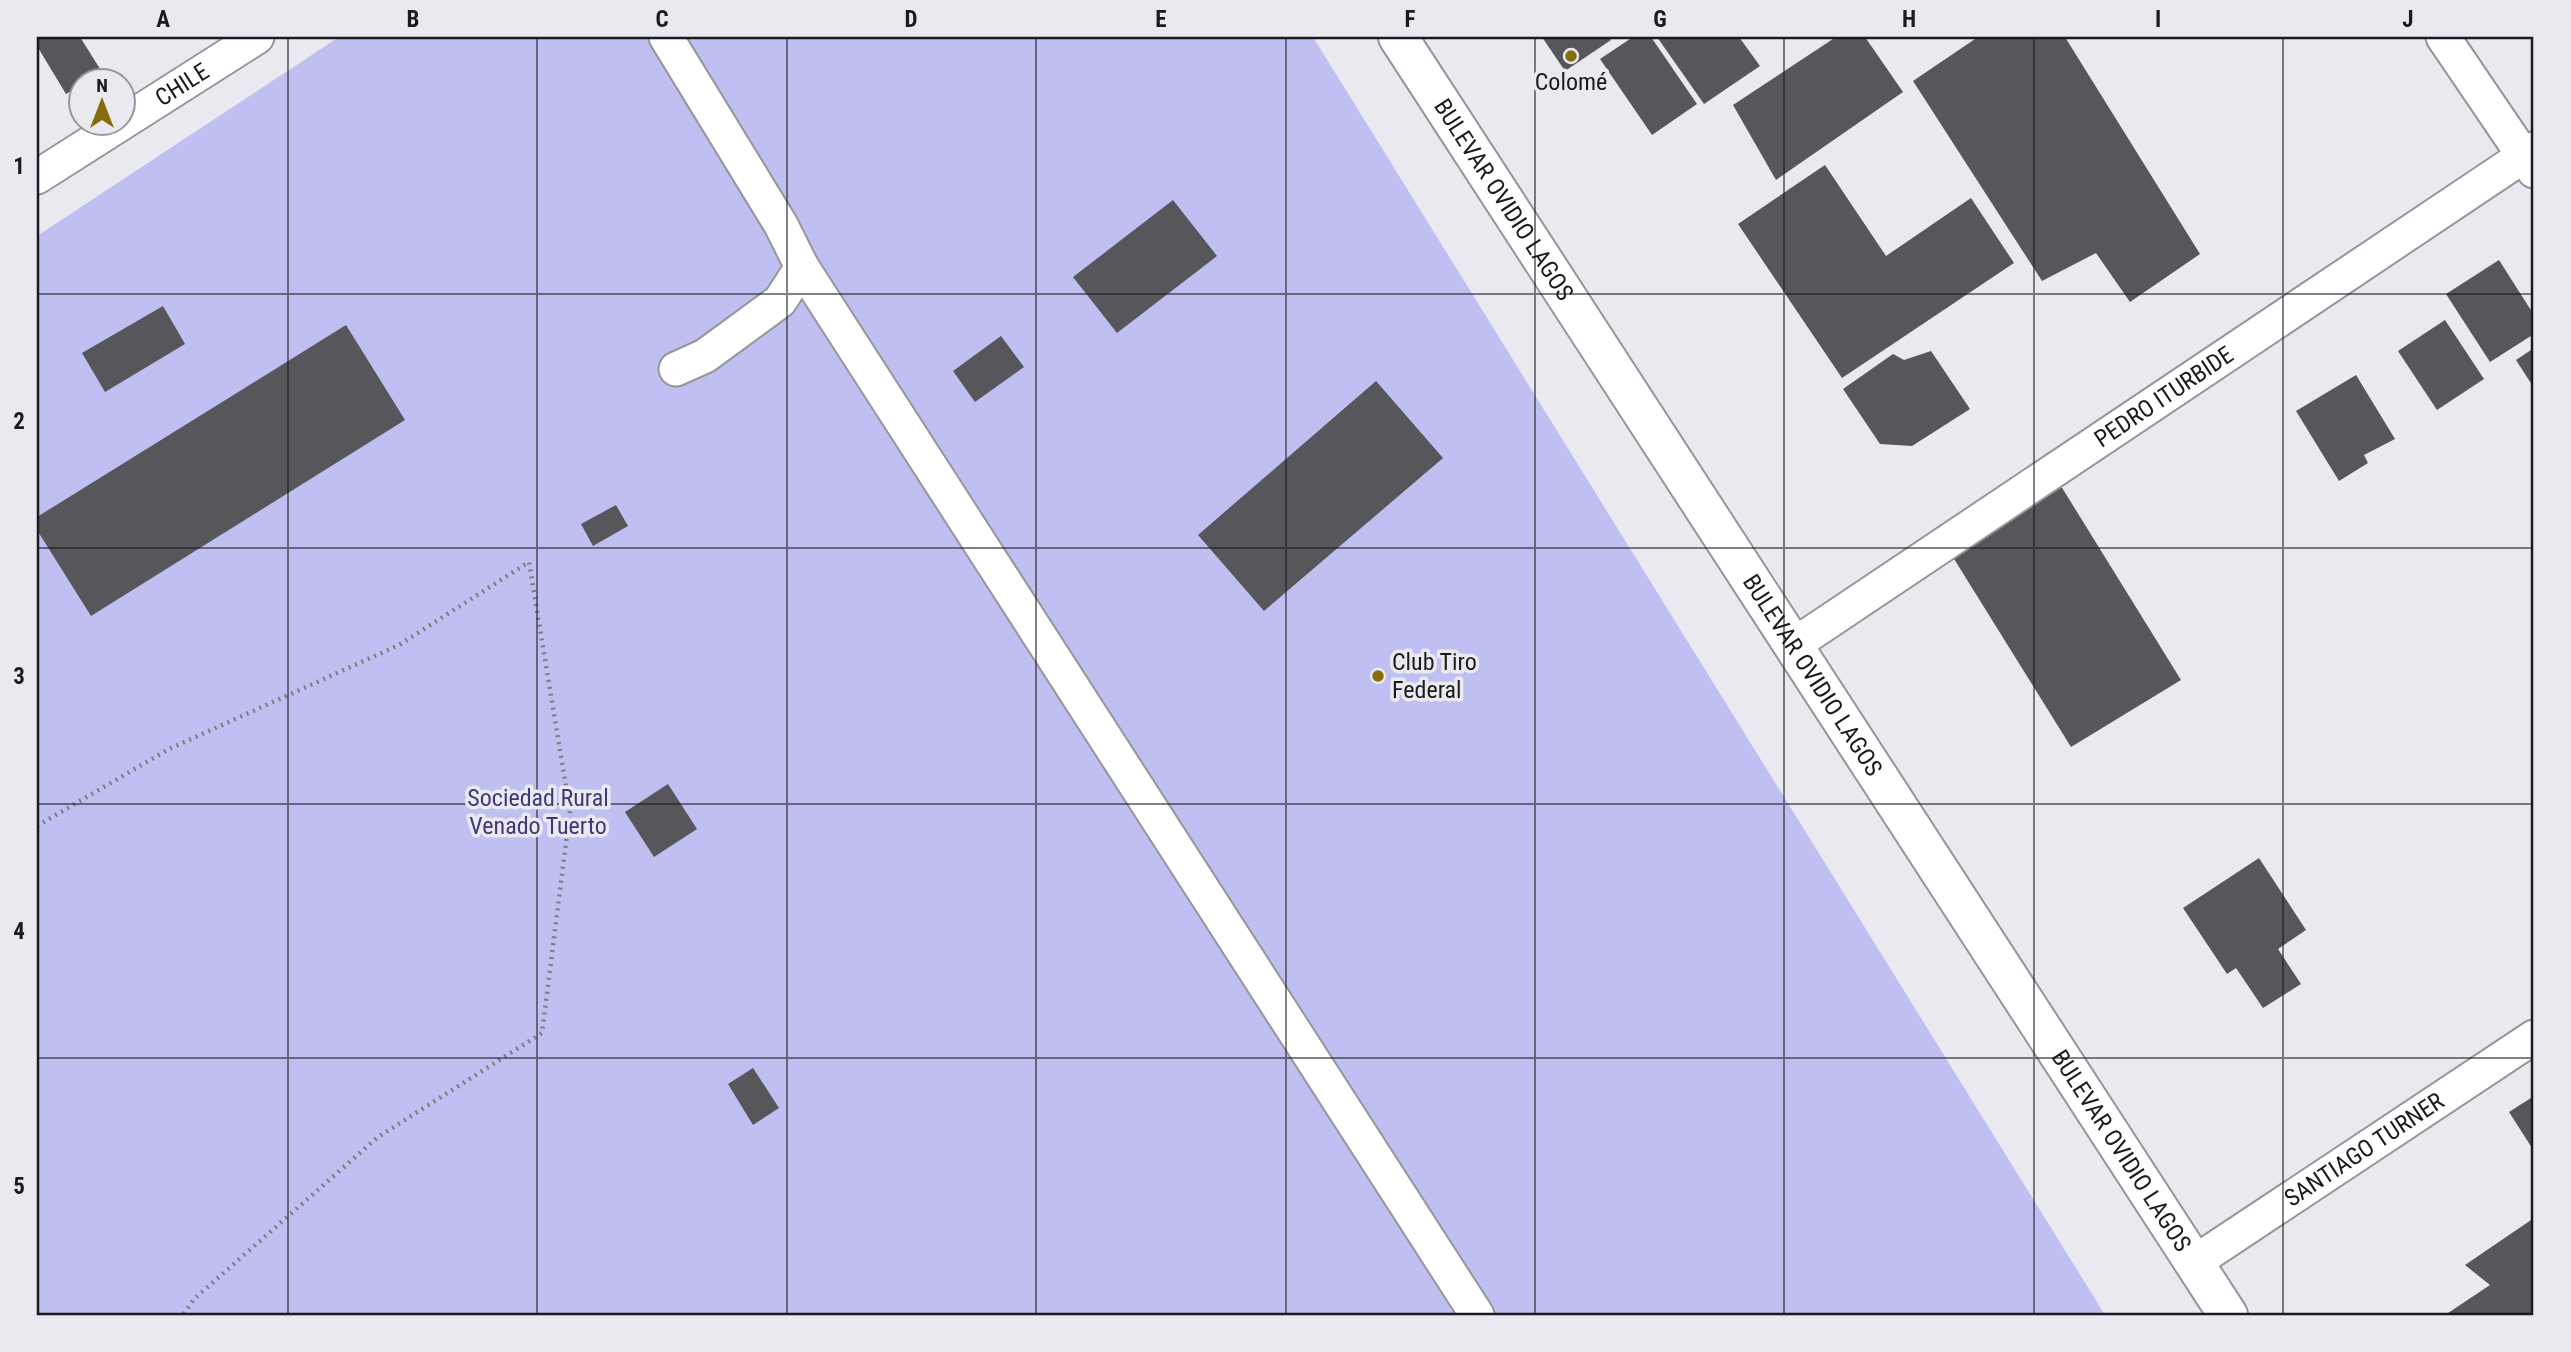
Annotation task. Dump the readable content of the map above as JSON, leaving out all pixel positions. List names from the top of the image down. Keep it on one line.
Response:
{"streets":{"highway":["BULEVAR OVIDIO LAGOS"],"street":["CHILE","PEDRO ITURBIDE","SANTIAGO TURNER"]},"crossings":[["BULEVAR OVIDIO LAGOS","PEDRO ITURBIDE"],["BULEVAR OVIDIO LAGOS","SANTIAGO TURNER"]],"parks":["Sociedad Rural Venado Tuerto"],"places":["Colomé","Club Tiro Federal"],"north":"top","grid":{"columns":["A","B","C","D","E","F","G","H","I","J"],"rows":["1","2","3","4","5"]}}
